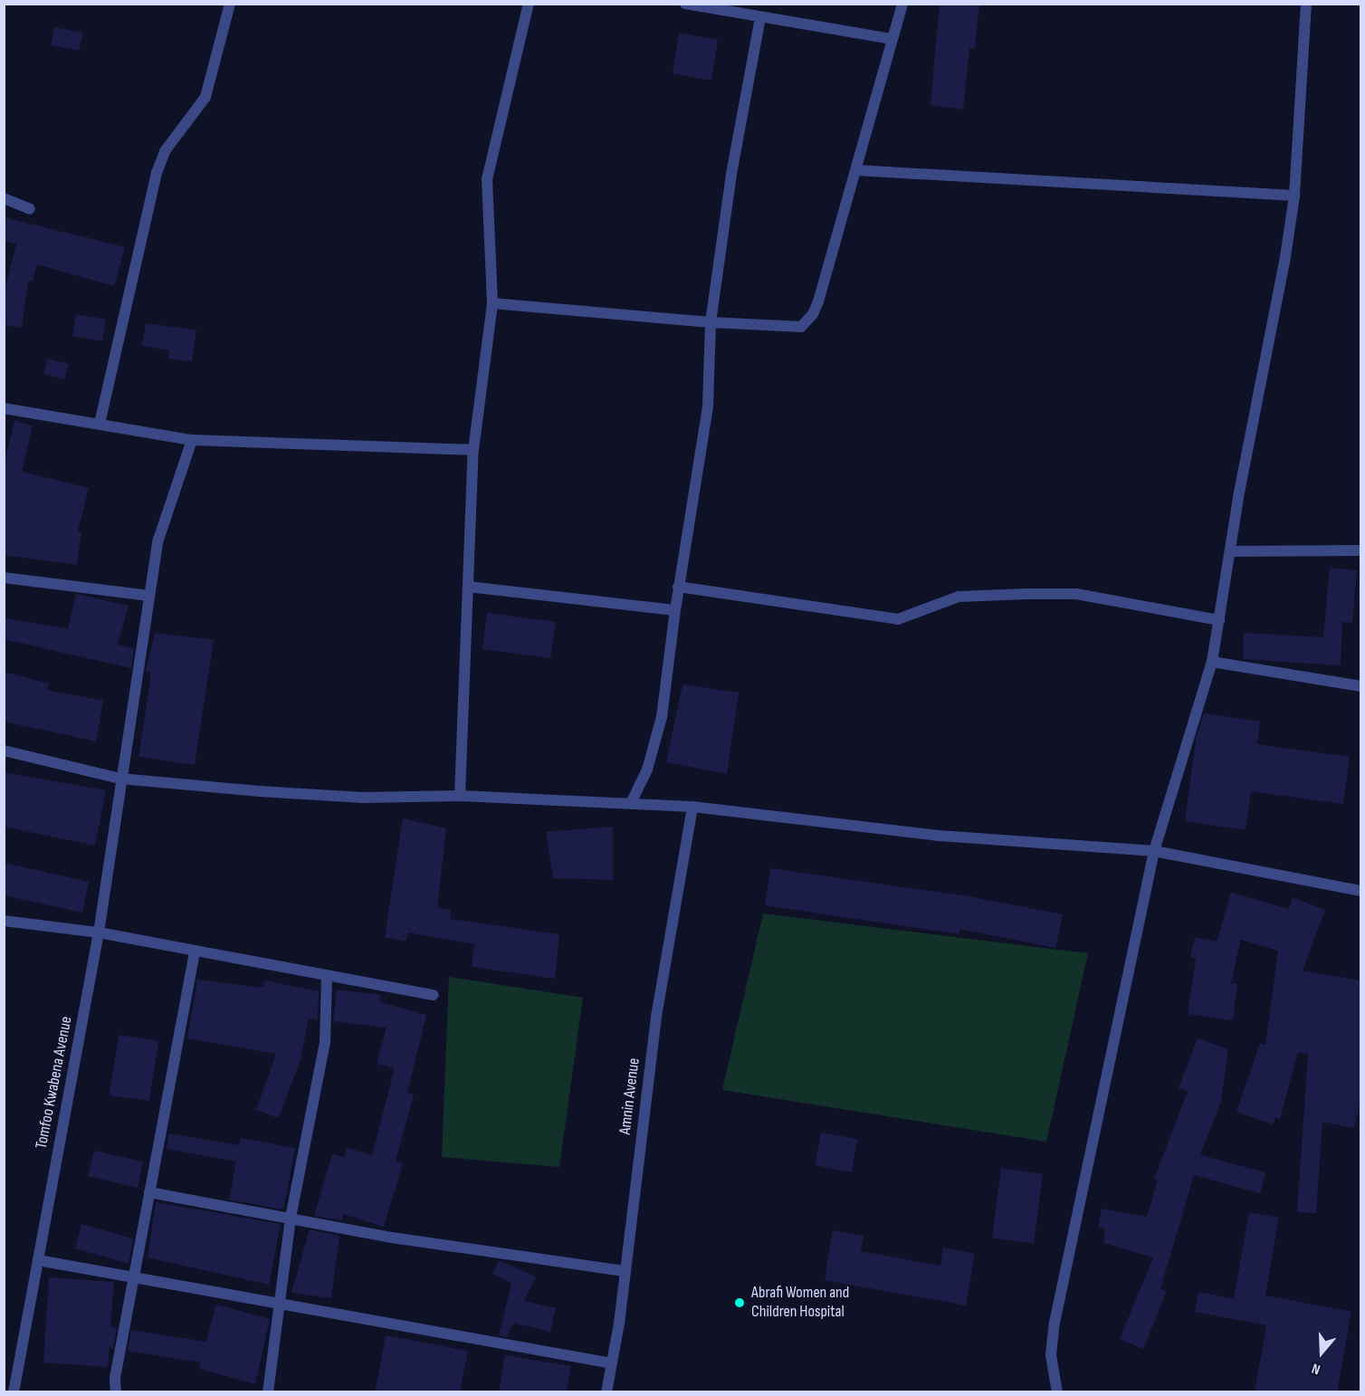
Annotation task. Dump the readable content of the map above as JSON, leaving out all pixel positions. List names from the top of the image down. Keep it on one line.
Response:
{"streets":{"street":["Tomfoo Kwabena Avenue","Amnin Avenue"]},"places":["Abrafi Women and Children Hospital"],"north":"bottom"}
